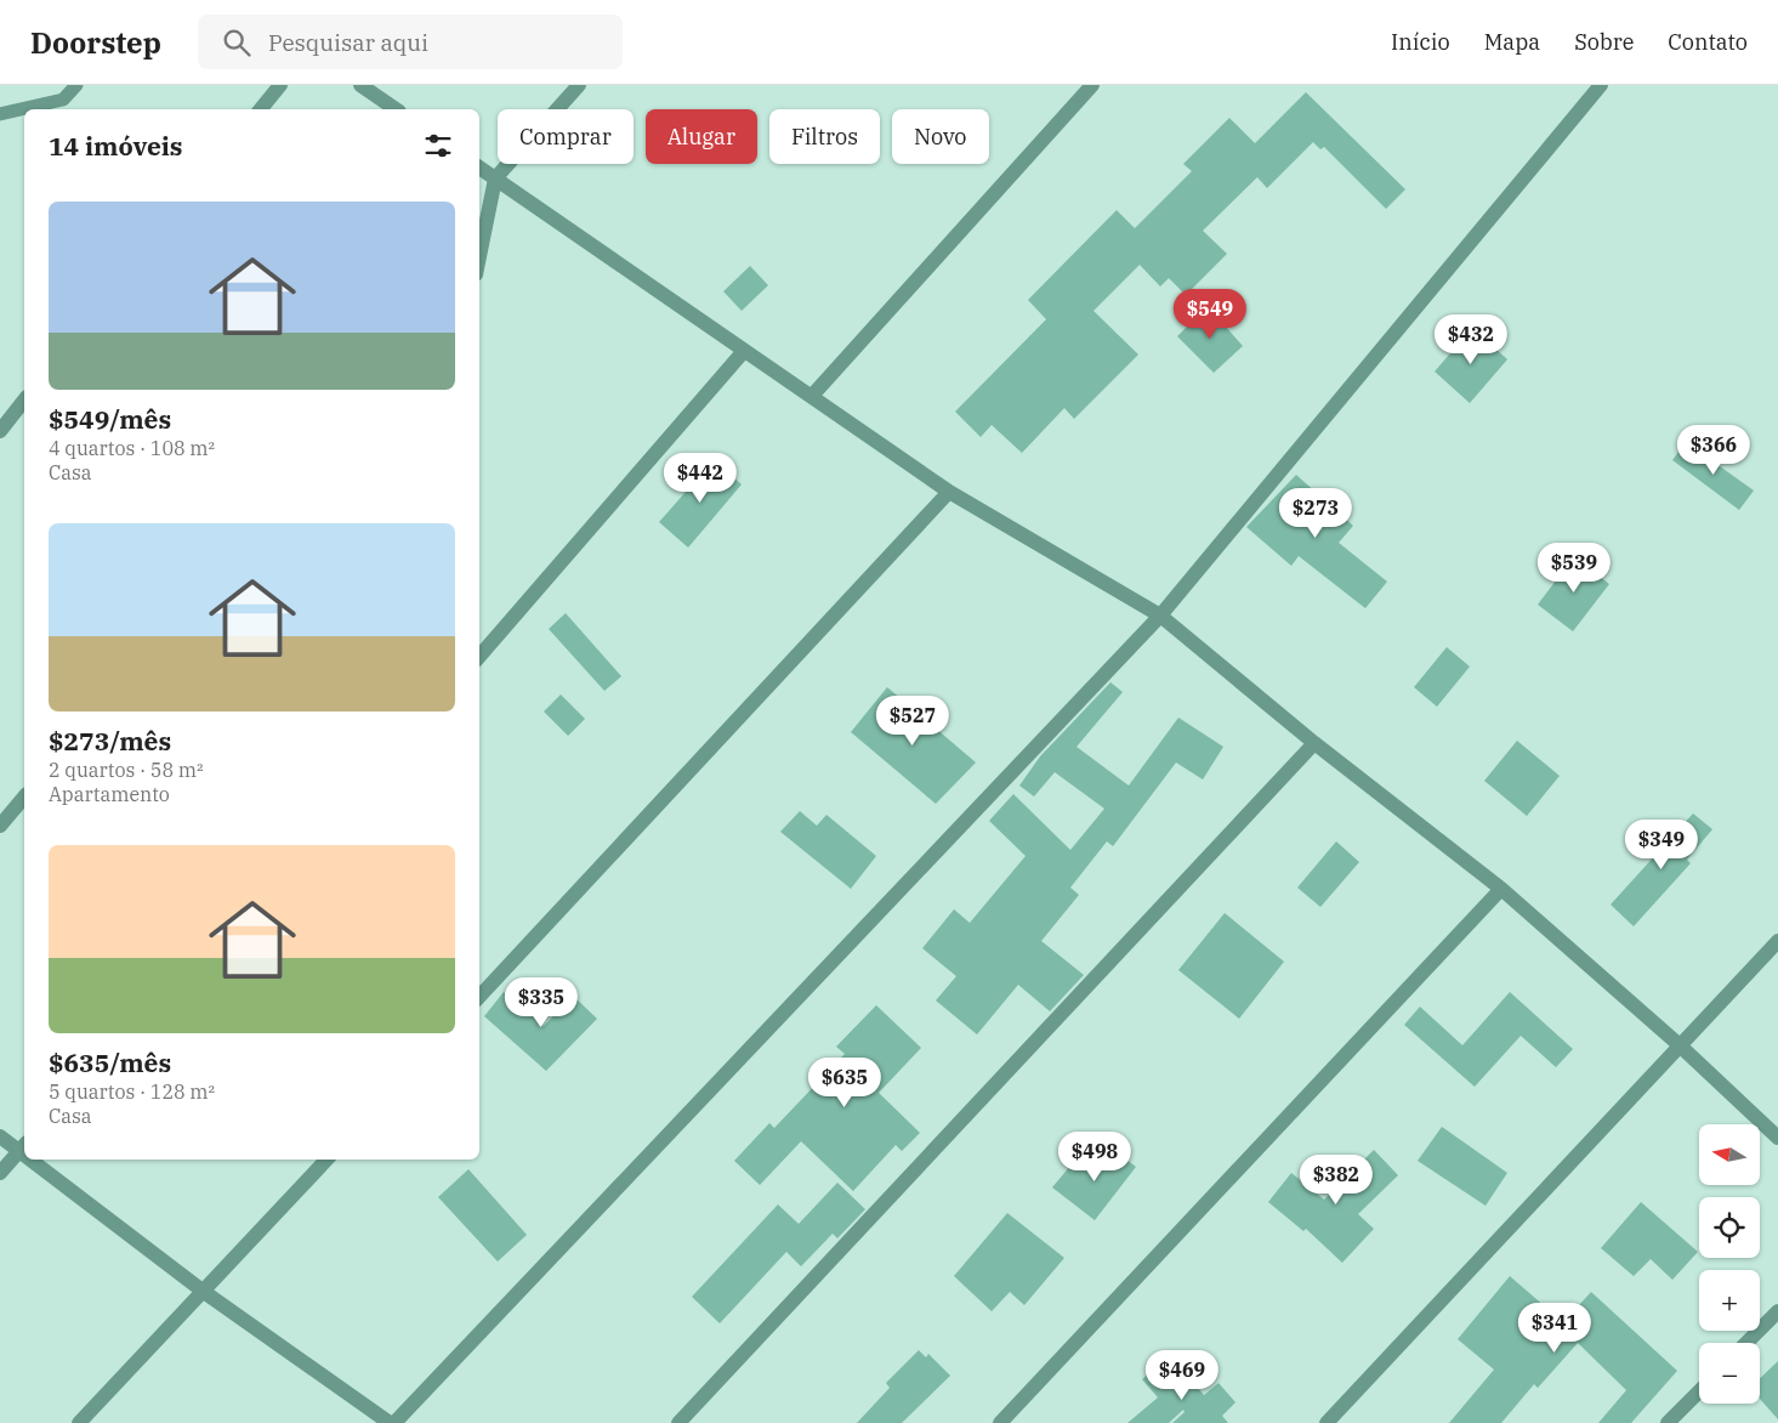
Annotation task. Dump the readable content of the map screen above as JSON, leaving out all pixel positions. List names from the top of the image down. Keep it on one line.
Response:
{"north":"left","page":{"header":"Doorstep","search":"Pesquisar aqui","nav":["Início","Mapa","Sobre","Contato"],"chip":["Comprar","Alugar","Filtros","Novo"],"heading":"14 imóveis","list":[{"name":"$549/mês","note":"4 quartos · 108 m² · Casa"},{"name":"$273/mês","note":"2 quartos · 58 m² · Apartamento"},{"name":"$635/mês","note":"5 quartos · 128 m² · Casa"}],"price":["$549","$432","$366","$442","$273","$539","$527","$349","$335","$635","$498","$382","$341","$469"],"map_buttons":["+","−"]}}
